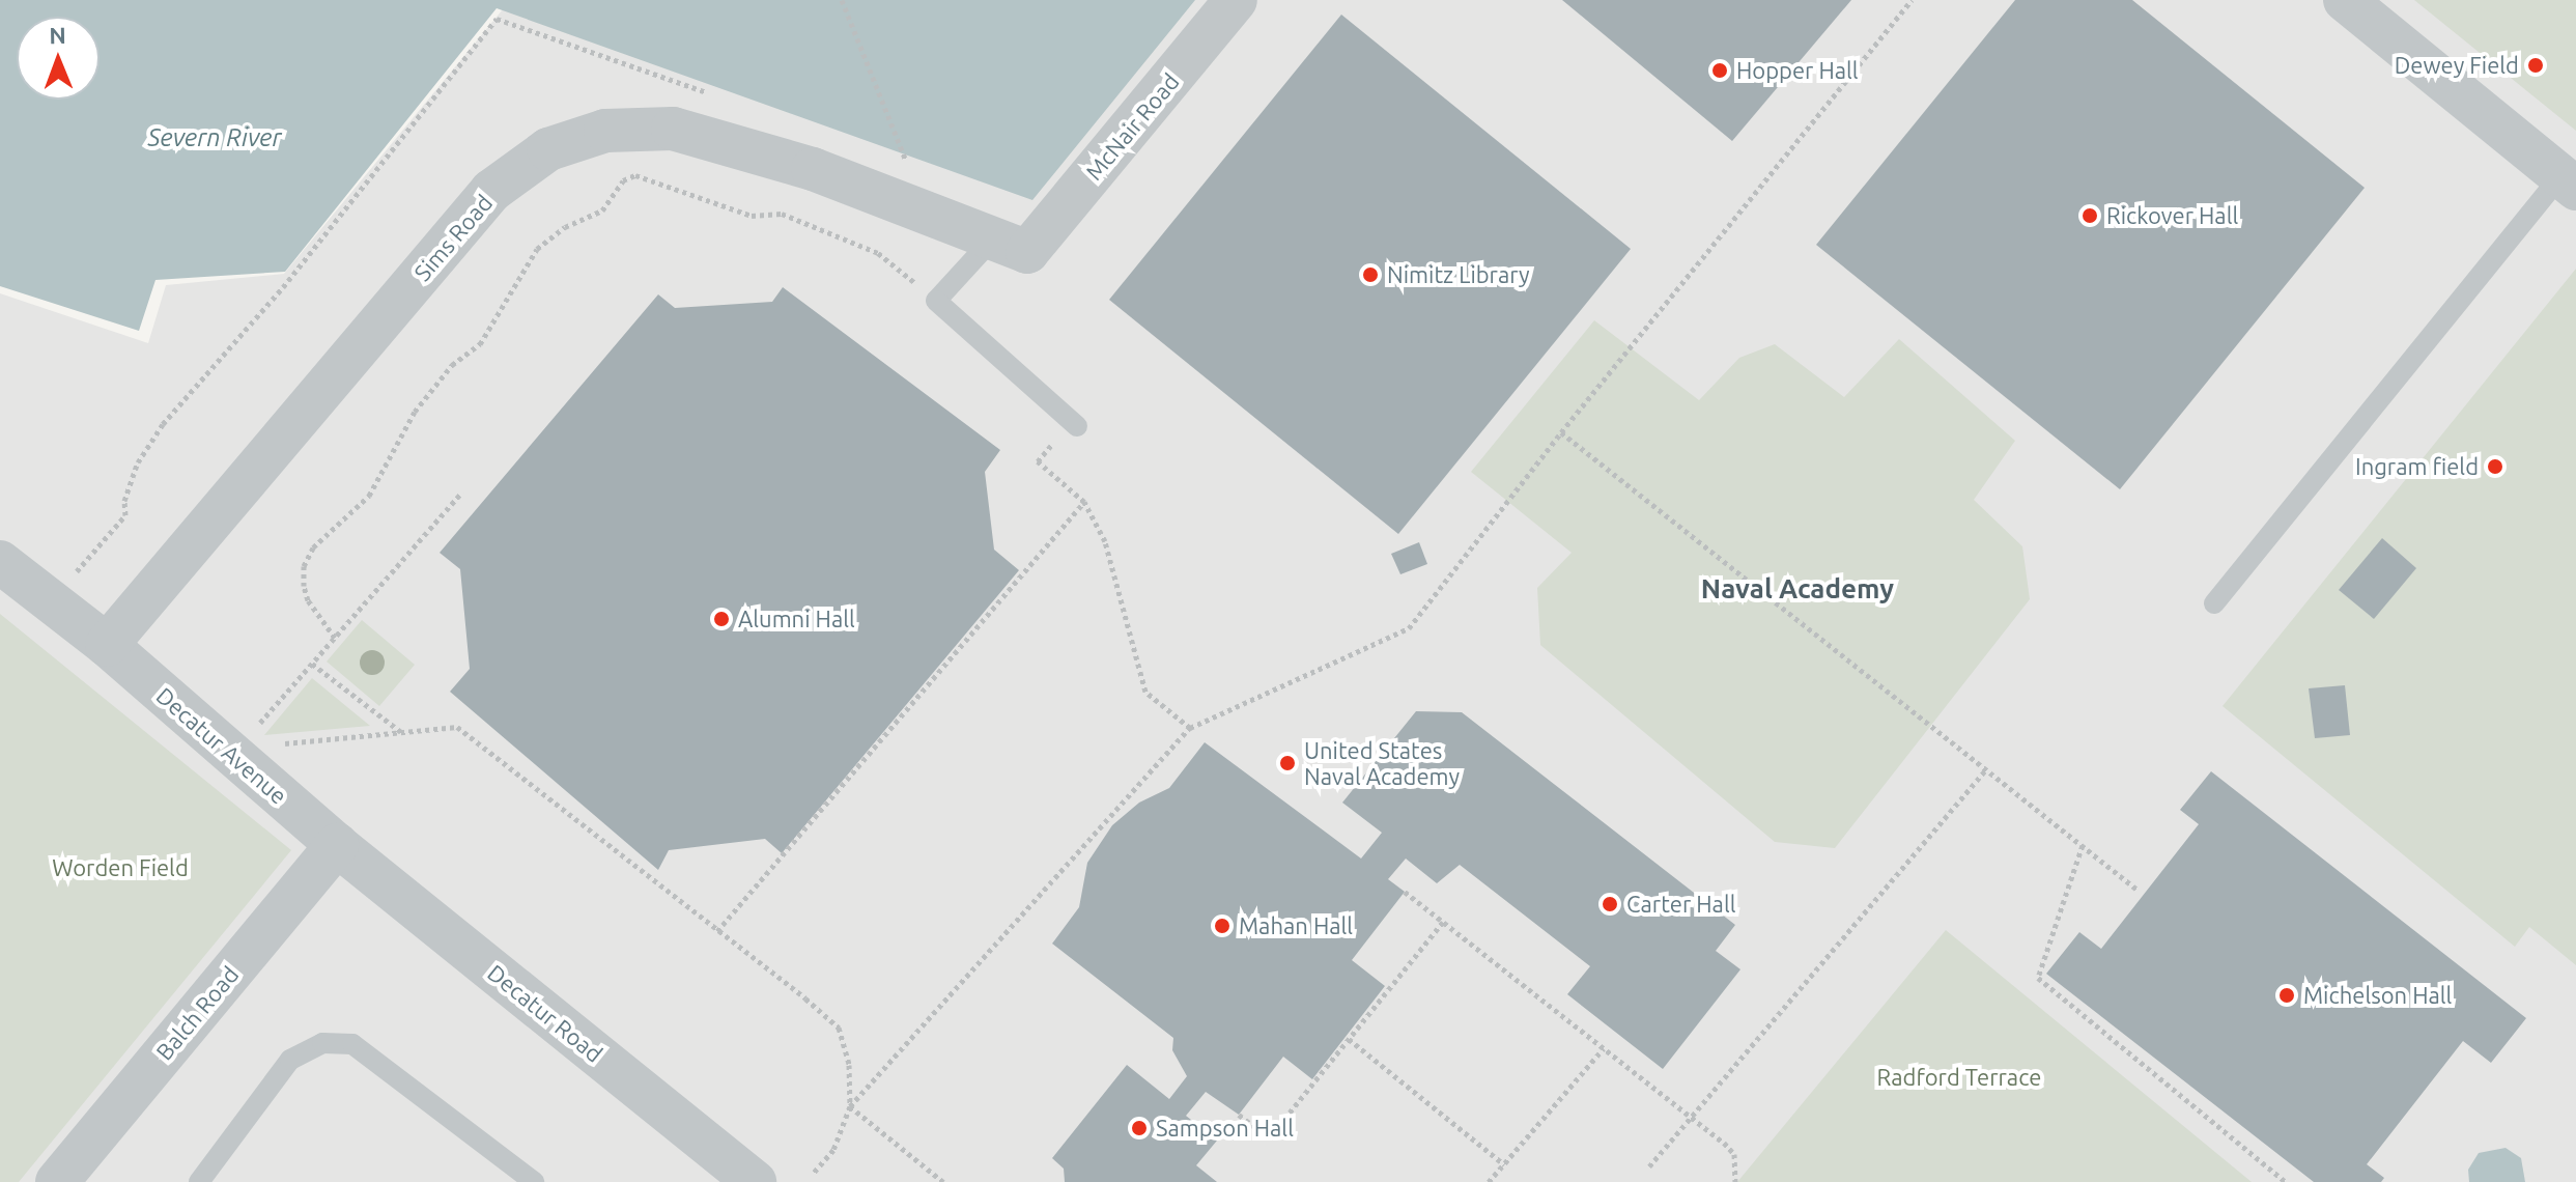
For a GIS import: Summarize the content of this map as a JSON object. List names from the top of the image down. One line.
{"streets":{"street":["McNair Road","Sims Road","Decatur Avenue","Balch Road","Decatur Road"]},"crossings":[["McNair Road","Sims Road"],["Sims Road","Decatur Avenue"],["Decatur Avenue","Balch Road"],["Decatur Avenue","Decatur Road"],["Balch Road","Decatur Road"]],"districts":["Naval Academy"],"water":["Severn River"],"parks":["Worden Field","Radford Terrace"],"places":["Dewey Field","Hopper Hall","Rickover Hall","Nimitz Library","Ingram field","Alumni Hall","United States Naval Academy","Carter Hall","Mahan Hall","Michelson Hall","Sampson Hall"],"north":"top"}
